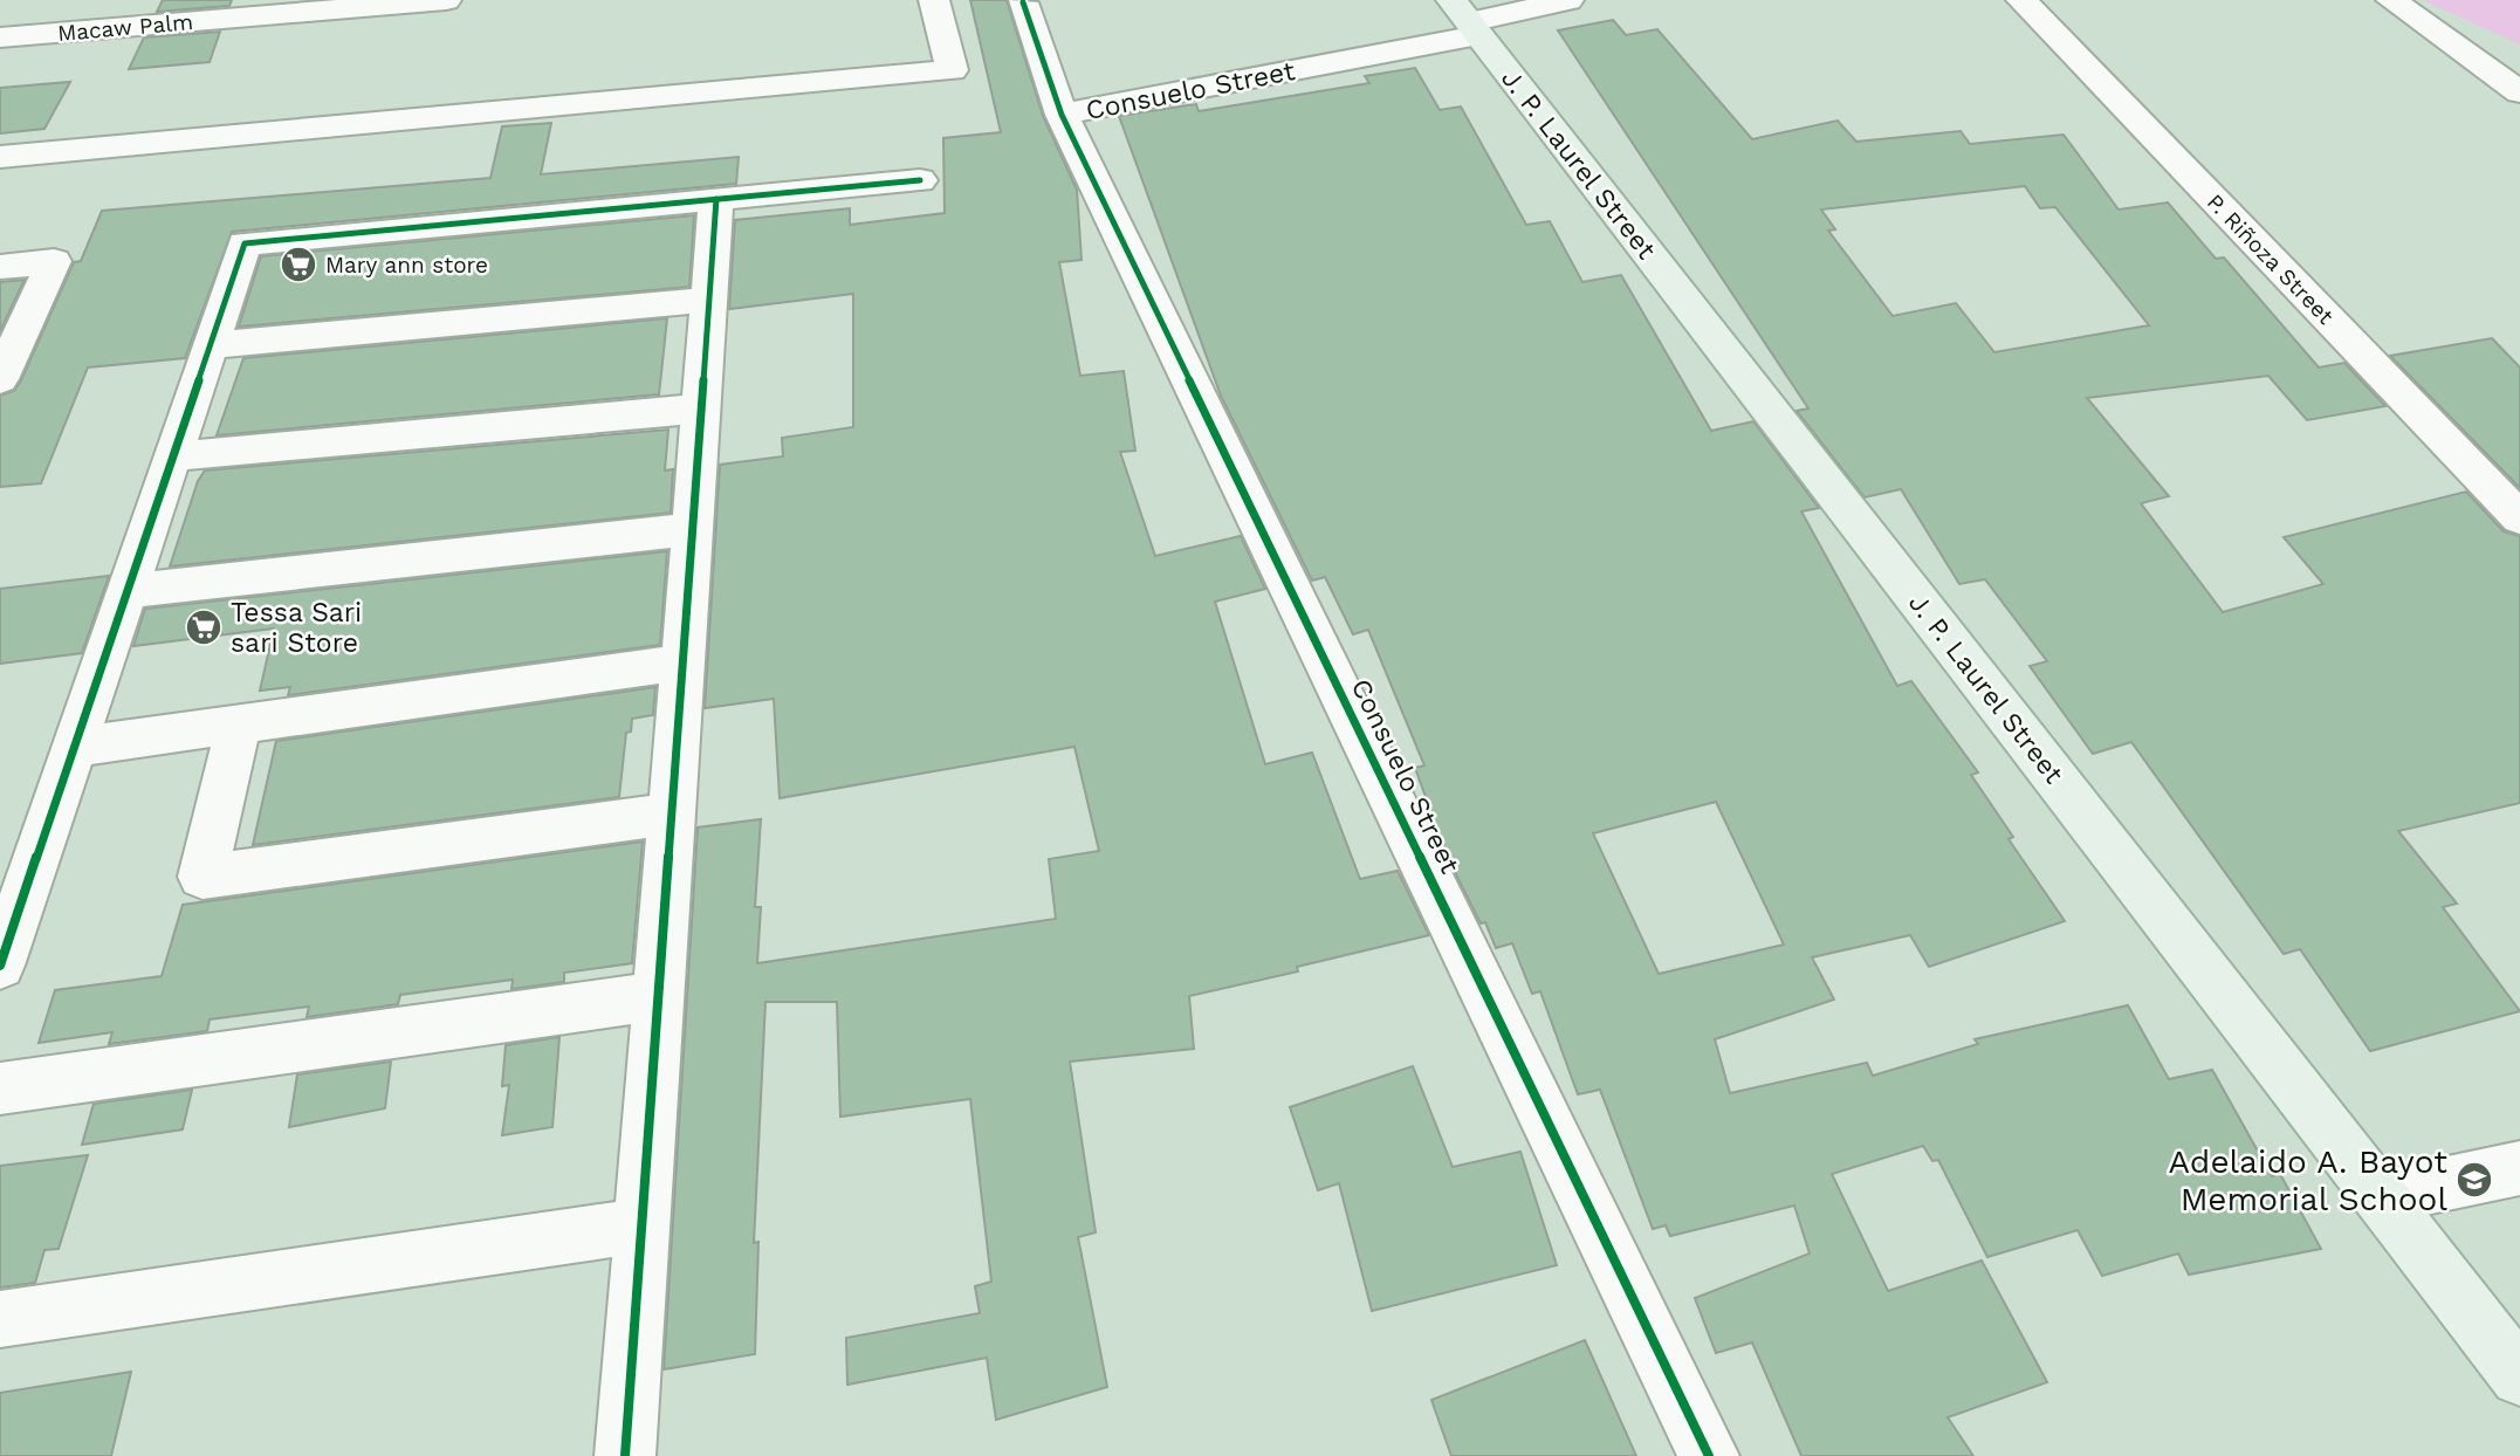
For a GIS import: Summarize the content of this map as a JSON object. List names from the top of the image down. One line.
{"streets":{"main road":["J. P. Laurel Street"],"street":["Macaw Palm","Consuelo Street","P. Riñoza Street"]},"crossings":[["Consuelo Street","J. P. Laurel Street"]],"places":{"supermarket":["Mary ann store","Tessa Sari sari Store"],"school or university":["Adelaido A. Bayot Memorial School"]}}
